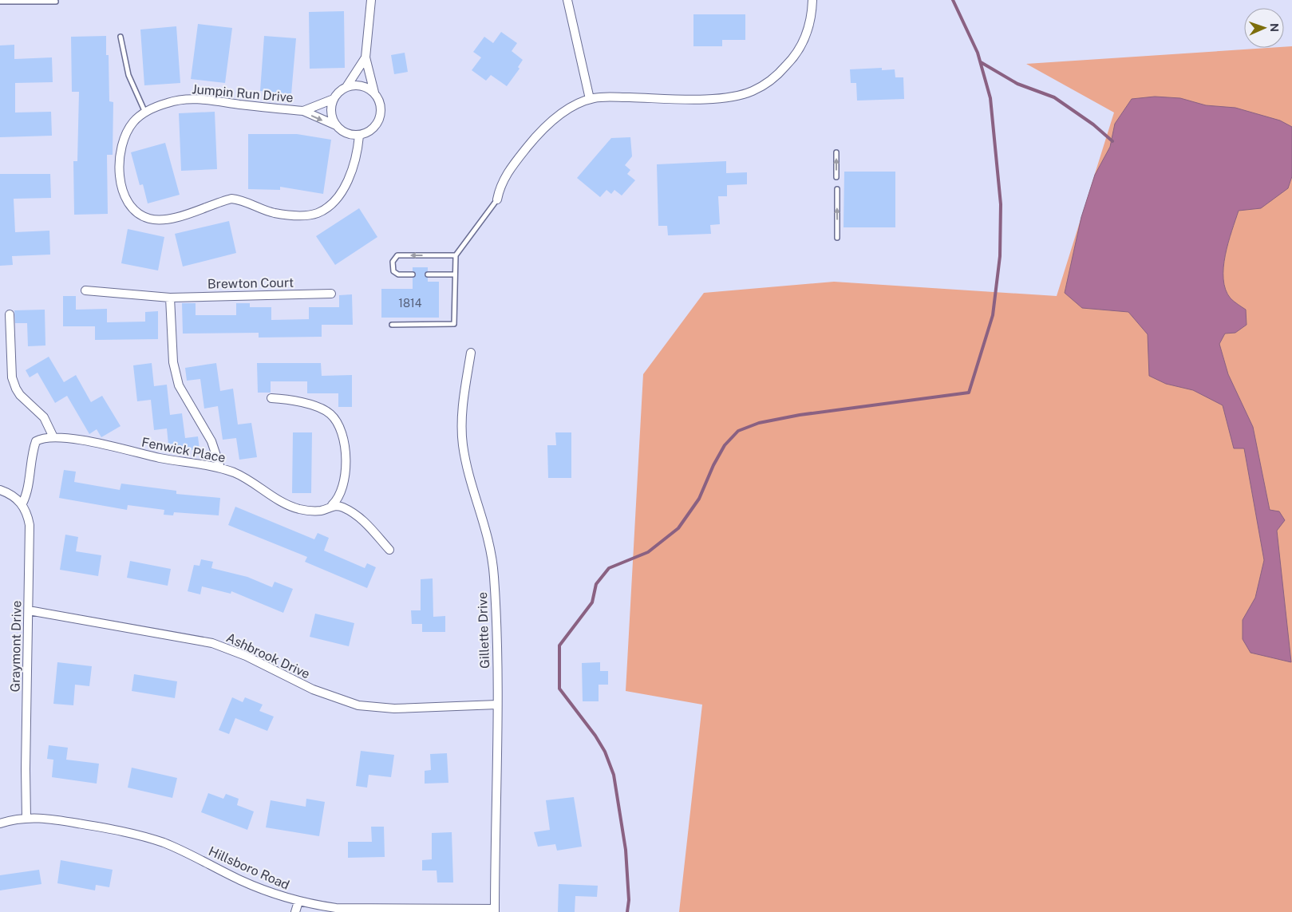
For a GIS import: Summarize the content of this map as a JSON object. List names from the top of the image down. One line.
{"streets":{"street":["Jumpin Run Drive","Brewton Court","Fenwick Place","Gillette Drive","Graymont Drive","Ashbrook Drive","Hillsboro Road"]},"crossings":[["Fenwick Place","Graymont Drive"],["Gillette Drive","Ashbrook Drive"],["Gillette Drive","Hillsboro Road"],["Graymont Drive","Ashbrook Drive"],["Graymont Drive","Hillsboro Road"]],"house_numbers":["1814"],"north":"right"}
